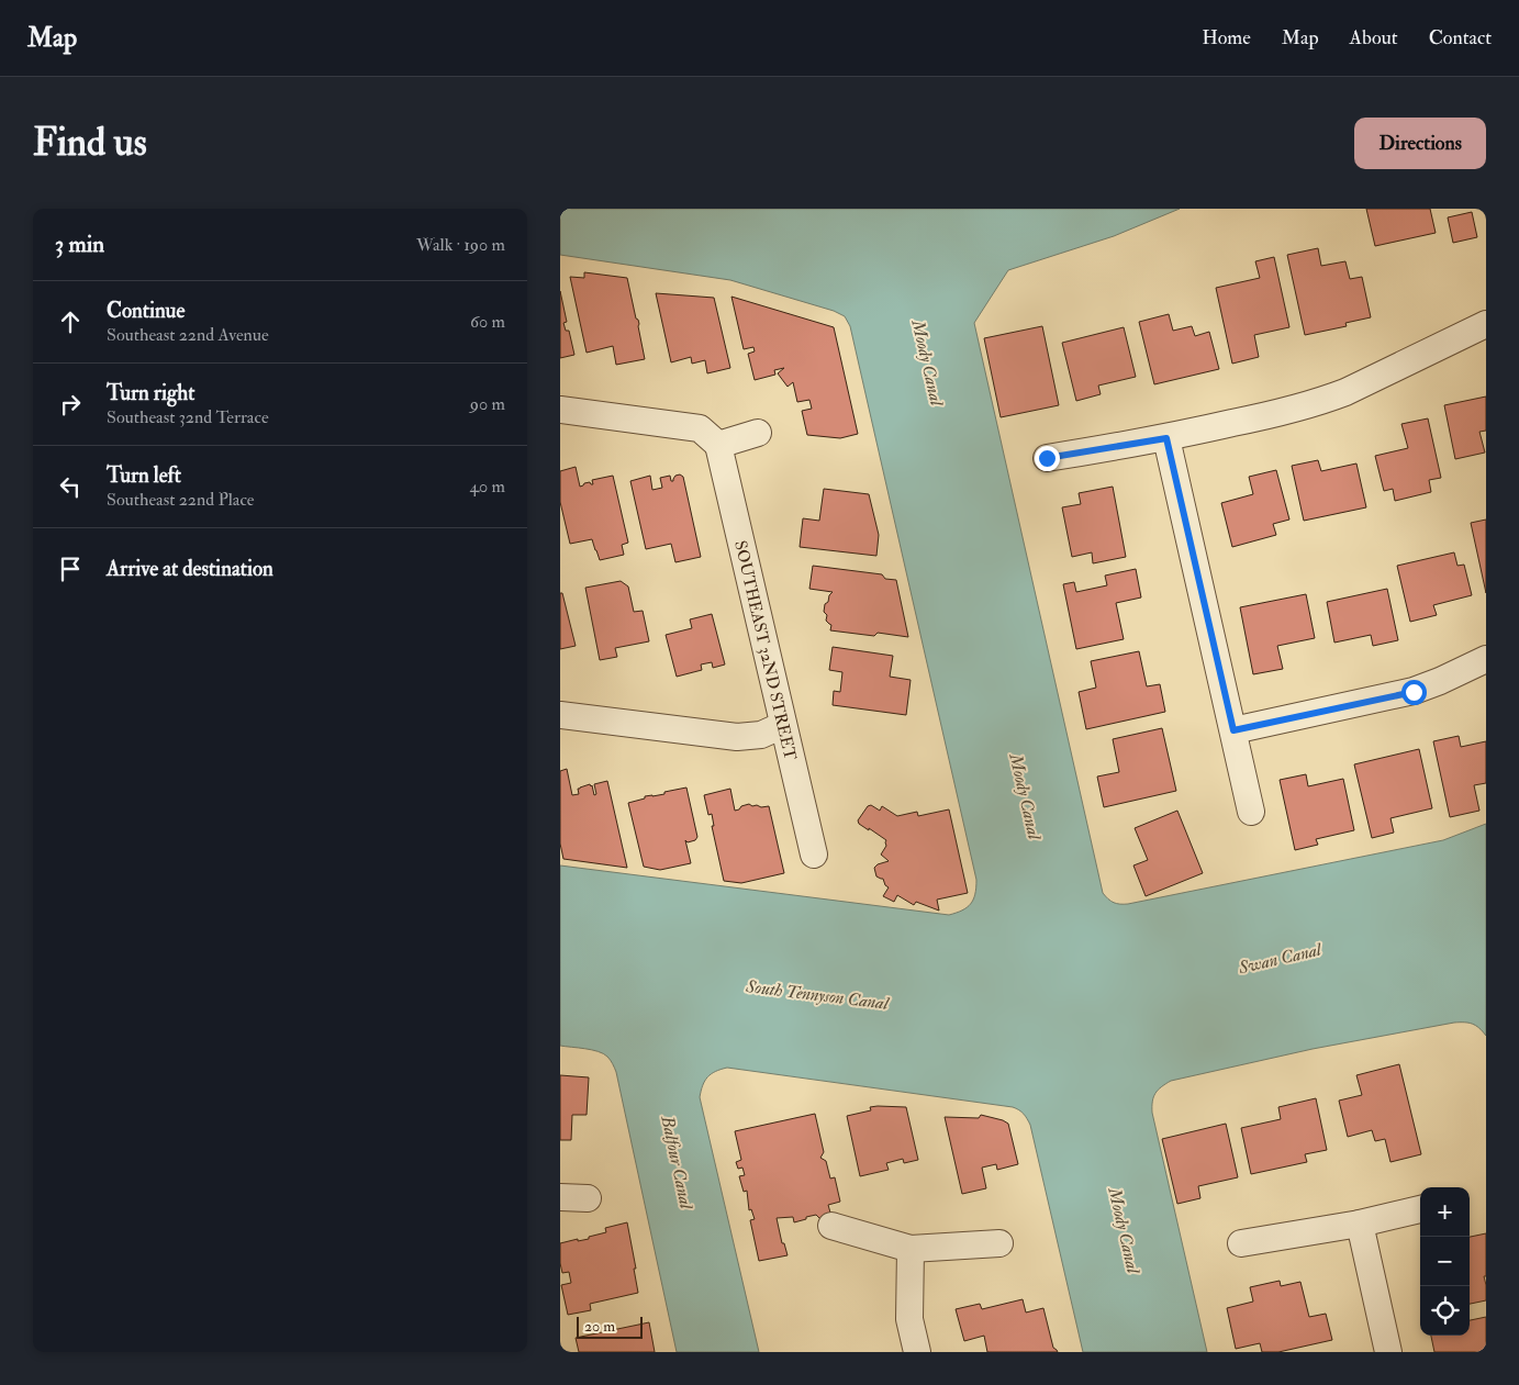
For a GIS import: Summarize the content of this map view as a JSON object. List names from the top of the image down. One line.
{"streets":{"street":["SOUTHEAST 32ND STREET"]},"water":["Moody Canal","Swan Canal","South Tennyson Canal","Balfour Canal"],"scale_bar":"20 m","page":{"header":"Map","nav":["Home","Map","About","Contact"],"buttons":"Directions","title":"Find us","heading":["3 min","Walk · 190 m"],"list":[["Continue","Southeast 22nd Avenue","60 m"],["Turn right","Southeast 32nd Terrace","90 m"],["Turn left","Southeast 22nd Place","40 m"],"Arrive at destination"],"map_buttons":["+","−"],"scale":"20 m"}}
